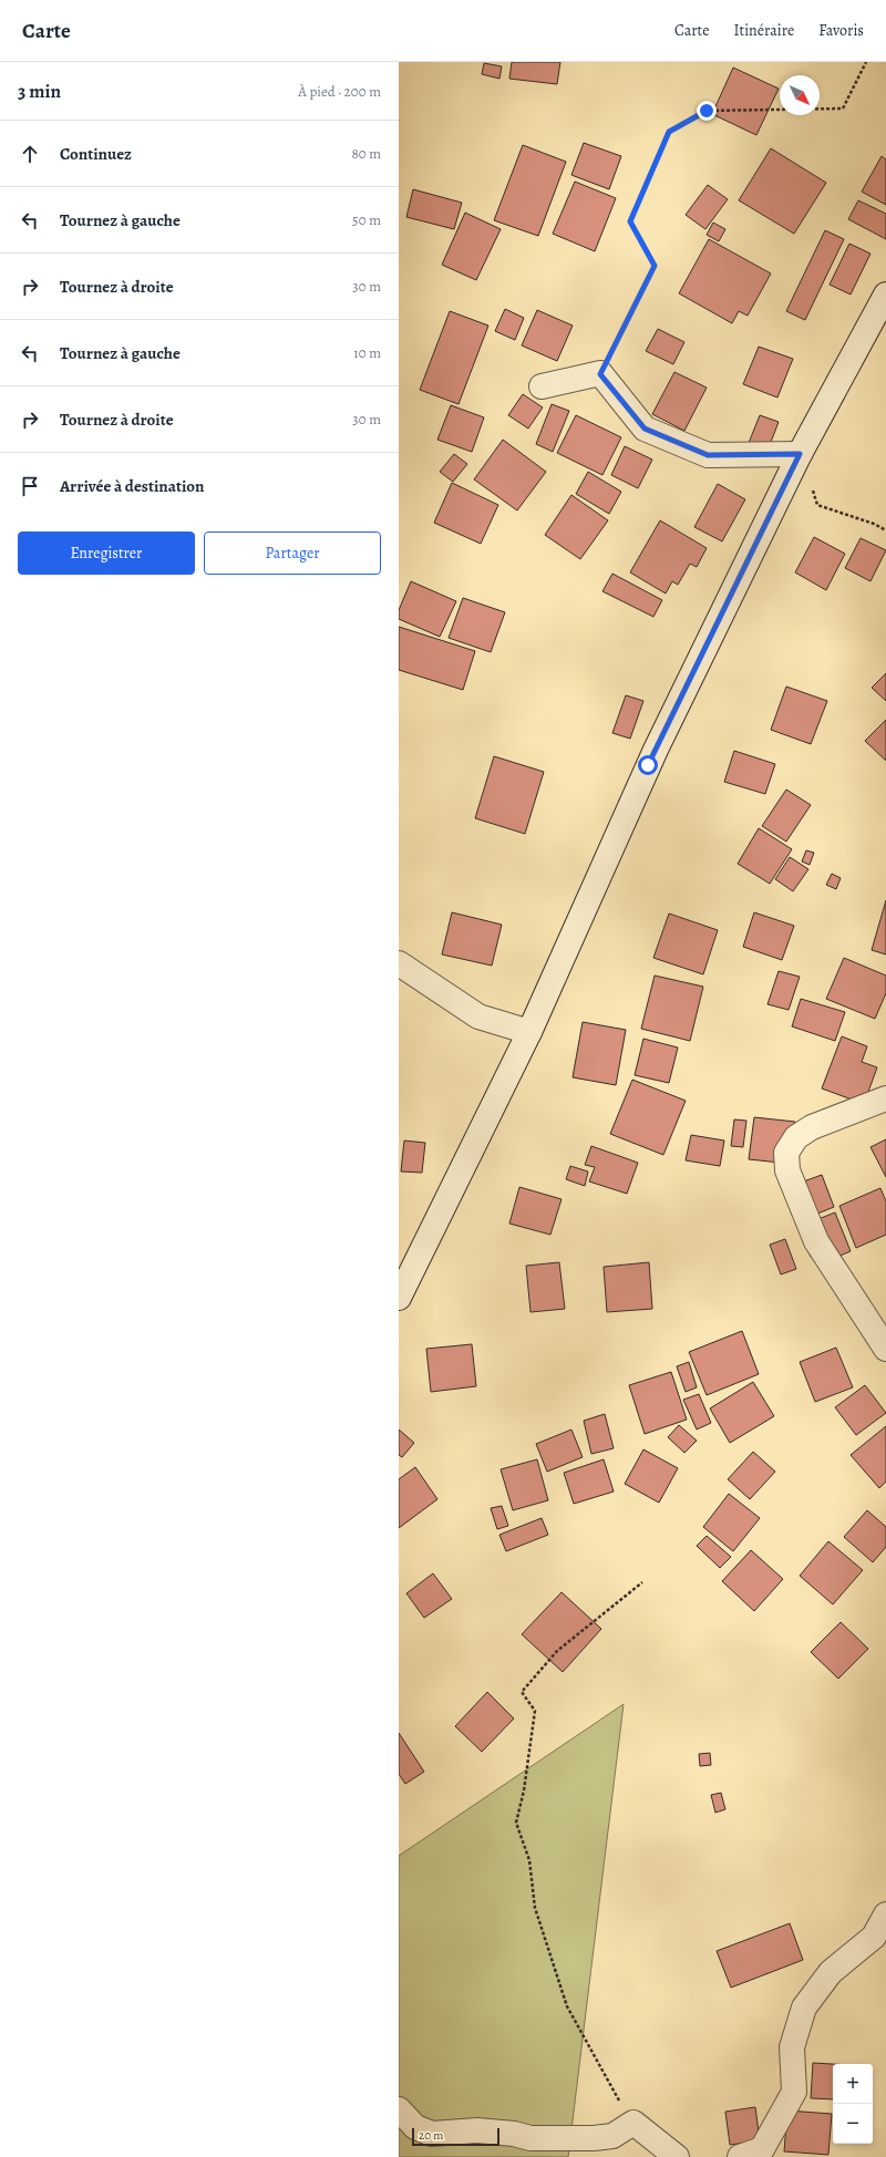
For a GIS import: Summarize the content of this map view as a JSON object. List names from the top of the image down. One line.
{"scale_bar":"20 m","north":"bottom right","page":{"header":"Carte","nav":["Carte","Itinéraire","Favoris"],"heading":["3 min","À pied · 200 m"],"list":[["Continuez","80 m"],["Tournez à gauche","50 m"],["Tournez à droite","30 m"],["Tournez à gauche","10 m"],["Tournez à droite","30 m"],"Arrivée à destination"],"buttons":["Enregistrer","Partager"],"map_buttons":["+","−"],"scale":"20 m"}}
